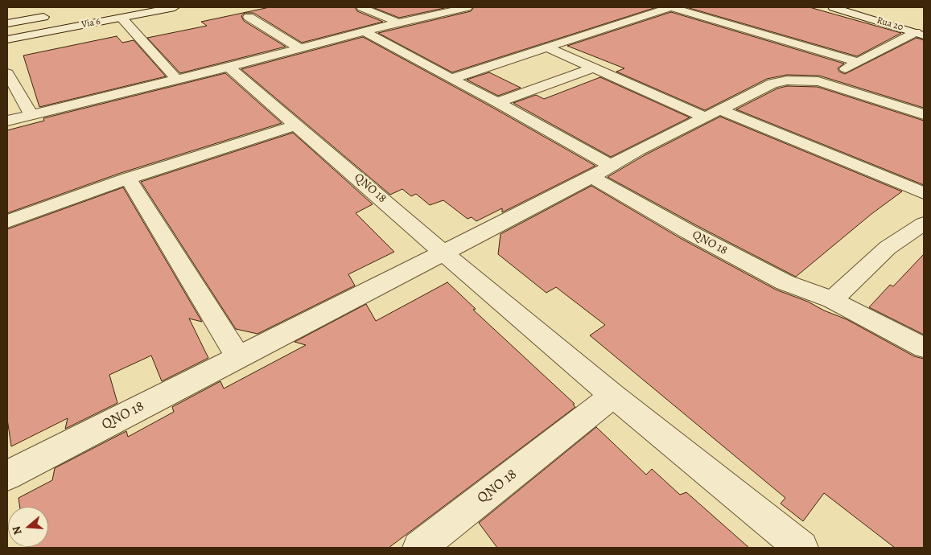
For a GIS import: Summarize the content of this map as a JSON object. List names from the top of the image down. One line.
{"streets":{"street":["Via 6","Rua 20","QNO 18"]},"crossings":[["Rua 20","QNO 18"]],"north":"left"}
